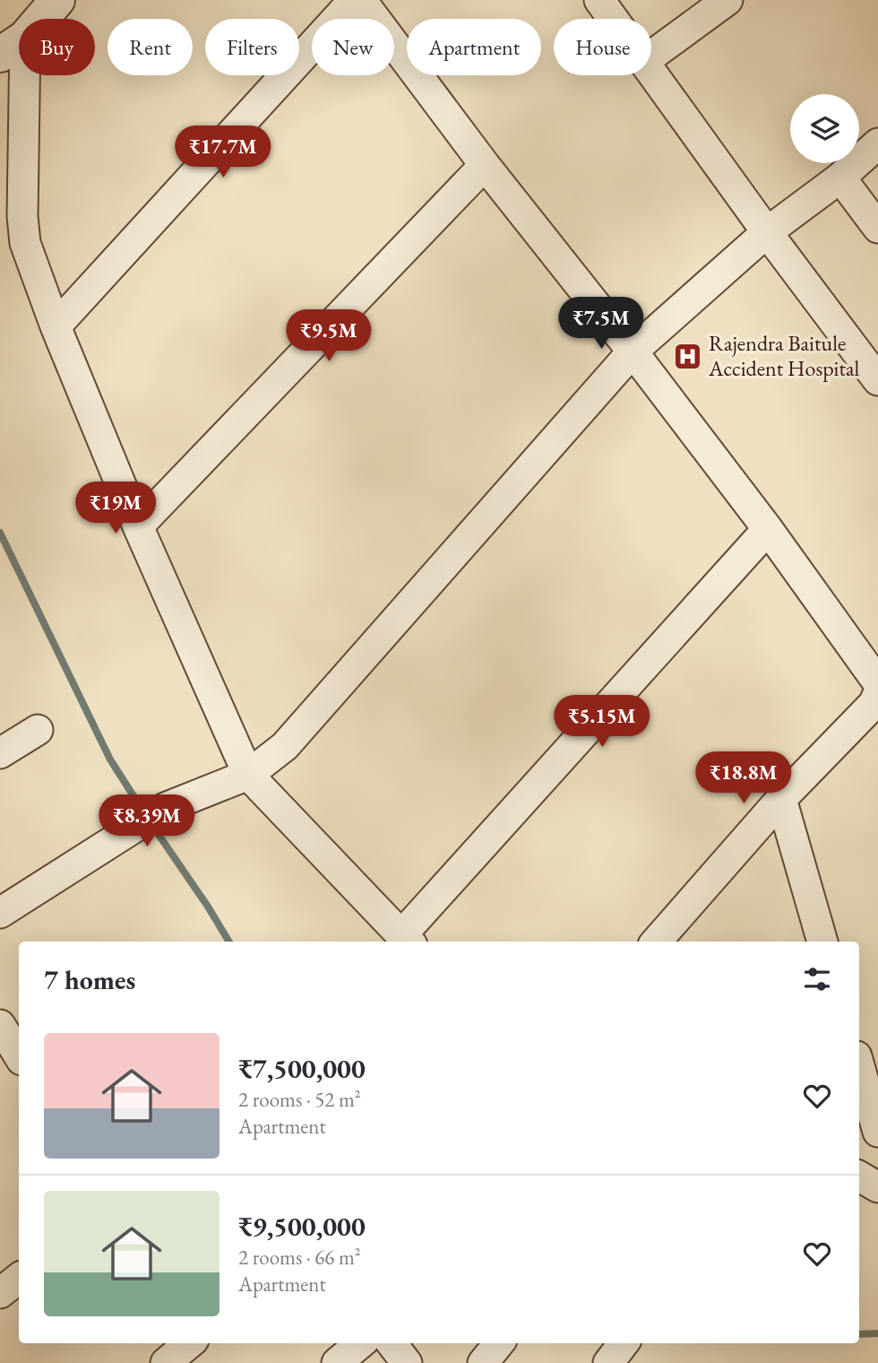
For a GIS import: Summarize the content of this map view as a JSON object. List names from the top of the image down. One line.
{"places":{"hospital":["Rajendra Baitule Accident Hospital"]},"page":{"chip":["Buy","Rent","Filters","New","Apartment","House"],"price":["₹17.7M","₹7.5M","₹9.5M","₹19M","₹5.15M","₹18.8M","₹8.39M"],"heading":"7 homes","list":[{"name":"₹7,500,000","note":"2 rooms · 52 m² · Apartment"},{"name":"₹9,500,000","note":"2 rooms · 66 m² · Apartment"}]}}
